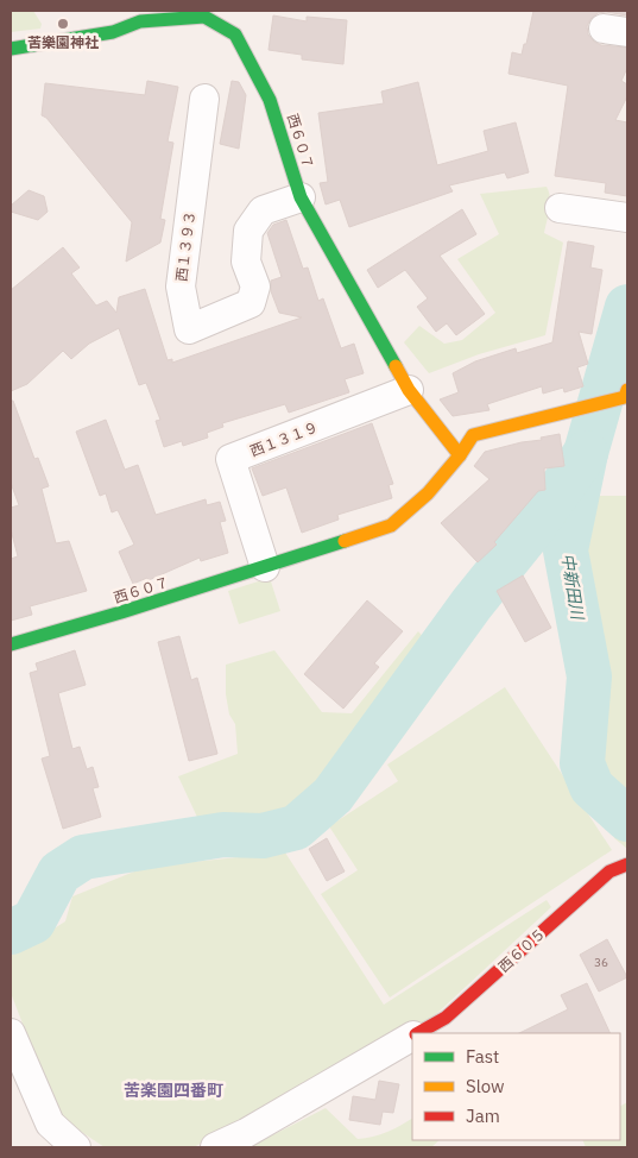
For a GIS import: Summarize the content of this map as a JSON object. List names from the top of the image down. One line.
{"streets":{"street":["西６０７","西１３９３","西１３１９","西６０５"]},"crossings":[["西６０７","西１３９３"],["西６０７","西１３１９"]],"districts":["苦楽園四番町"],"water":["中新田川"],"places":["苦樂園神社"],"house_numbers":["36"],"legend":["Fast","Slow","Jam"]}
